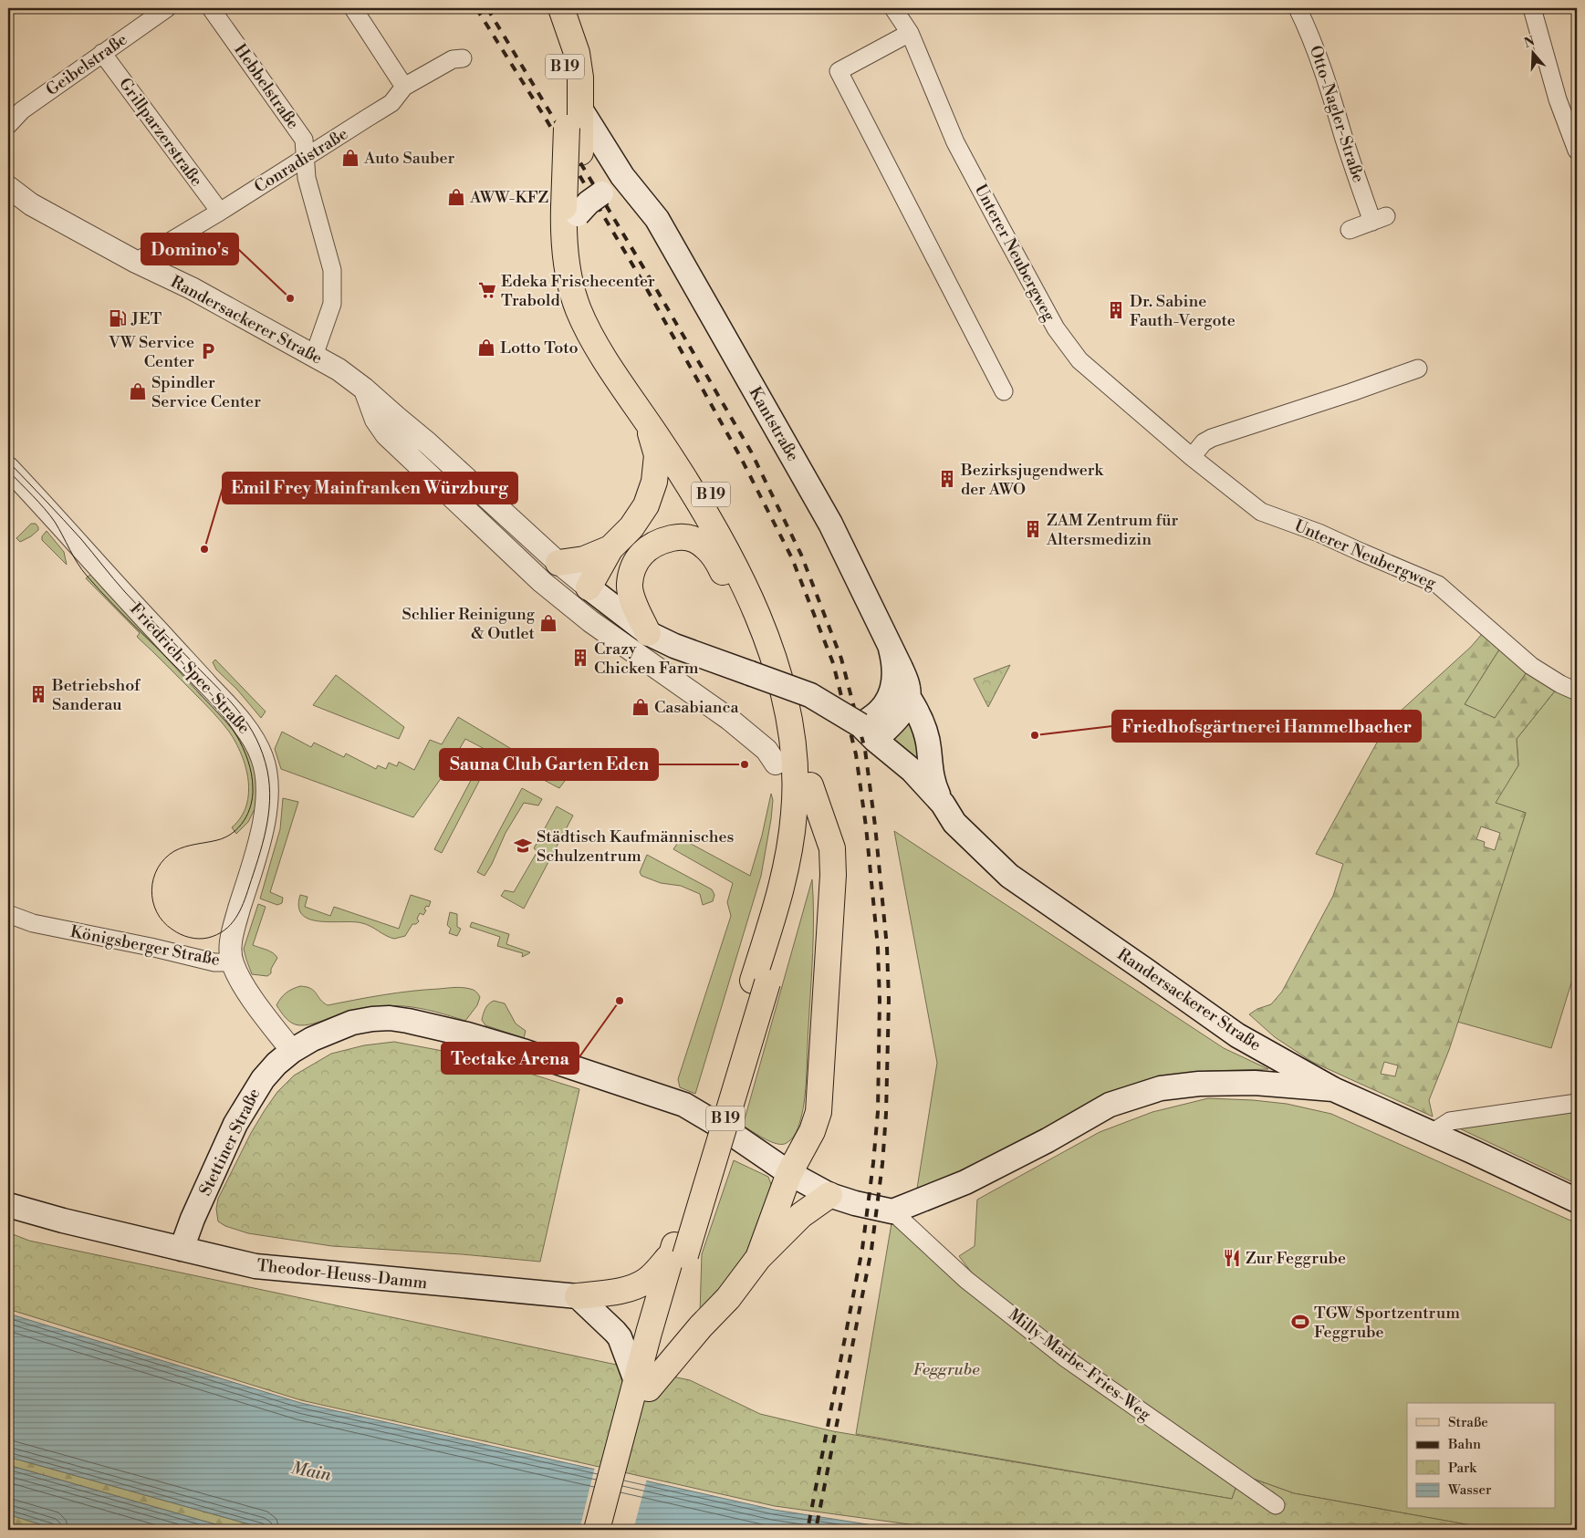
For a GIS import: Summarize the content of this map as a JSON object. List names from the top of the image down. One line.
{"streets":{"main road":["B 19","Randersackerer Straße","Kantstraße","Stettiner Straße","Theodor-Heuss-Damm"],"street":["Geibelstraße","Hebbelstraße","Otto-Nagler-Straße","Grillparzerstraße","Conradistraße","Unterer Neubergweg","Friedrich-Spee-Straße","Königsberger Straße","Milly-Marbe-Fries-Weg"]},"crossings":[["Geibelstraße","Grillparzerstraße"],["B 19","Kantstraße"],["Hebbelstraße","Conradistraße"],["Hebbelstraße","Randersackerer Straße"],["Grillparzerstraße","Conradistraße"],["Conradistraße","Randersackerer Straße"],["Randersackerer Straße","Kantstraße"],["Friedrich-Spee-Straße","Königsberger Straße"],["Königsberger Straße","Stettiner Straße"],["Stettiner Straße","Theodor-Heuss-Damm"],["Stettiner Straße","Milly-Marbe-Fries-Weg"]],"water":["Main"],"parks":["Feggrube"],"places":{"shop":["Auto Sauber","AWW-KFZ","Lotto Toto","Spindler Service Center","Schlier Reinigung & Outlet","Casabianca"],"supermarket":["Edeka Frischecenter Trabold"],"other":["Domino's","Emil Frey Mainfranken Würzburg","Friedhofsgärtnerei Hammelbacher","Sauna Club Garten Eden","Tectake Arena"],"building":["Dr. Sabine Fauth-Vergote","Bezirksjugendwerk der AWO","ZAM Zentrum für Altersmedizin","Crazy Chicken Farm","Betriebshof Sanderau"],"fuel station":["JET"],"parking":["VW Service Center"],"school or university":["Städtisch Kaufmännisches Schulzentrum"],"restaurant":["Zur Feggrube"],"sports":["TGW Sportzentrum Feggrube"]},"legend":["Straße","Bahn","Park","Wasser"],"north":"top"}
